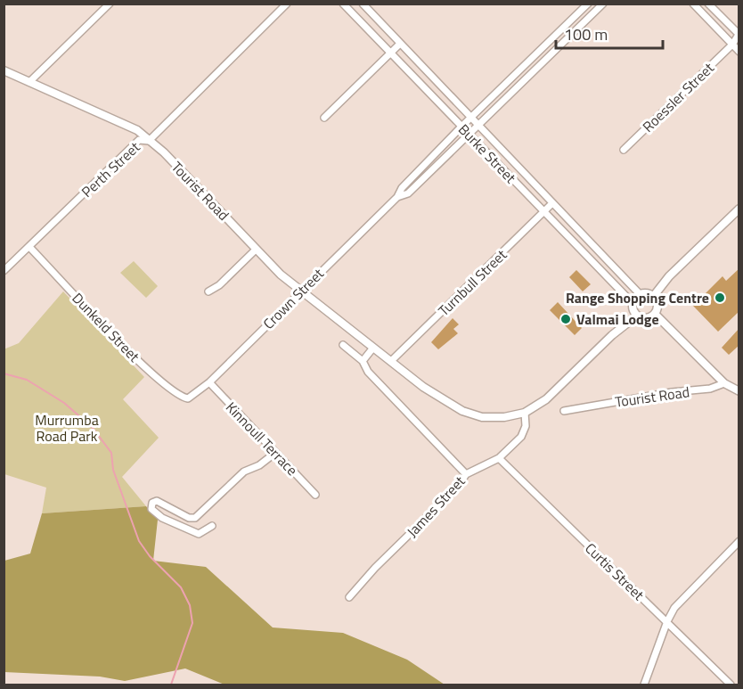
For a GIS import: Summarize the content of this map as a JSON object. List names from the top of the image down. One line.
{"streets":{"street":["Roessler Street","Burke Street","Perth Street","Tourist Road","Turnbull Street","Crown Street","Dunkeld Street","Kinnoull Terrace","James Street","Curtis Street"]},"crossings":[["Burke Street","Turnbull Street"],["Burke Street","Crown Street"],["Perth Street","Tourist Road"],["Perth Street","Dunkeld Street"],["Tourist Road","Turnbull Street"],["Tourist Road","Crown Street"],["Tourist Road","James Street"],["Crown Street","Dunkeld Street"],["Crown Street","Kinnoull Terrace"],["James Street","Curtis Street"]],"parks":["Murrumba Road Park"],"places":["Range Shopping Centre","Valmai Lodge"],"scale_bar":"100 m"}
